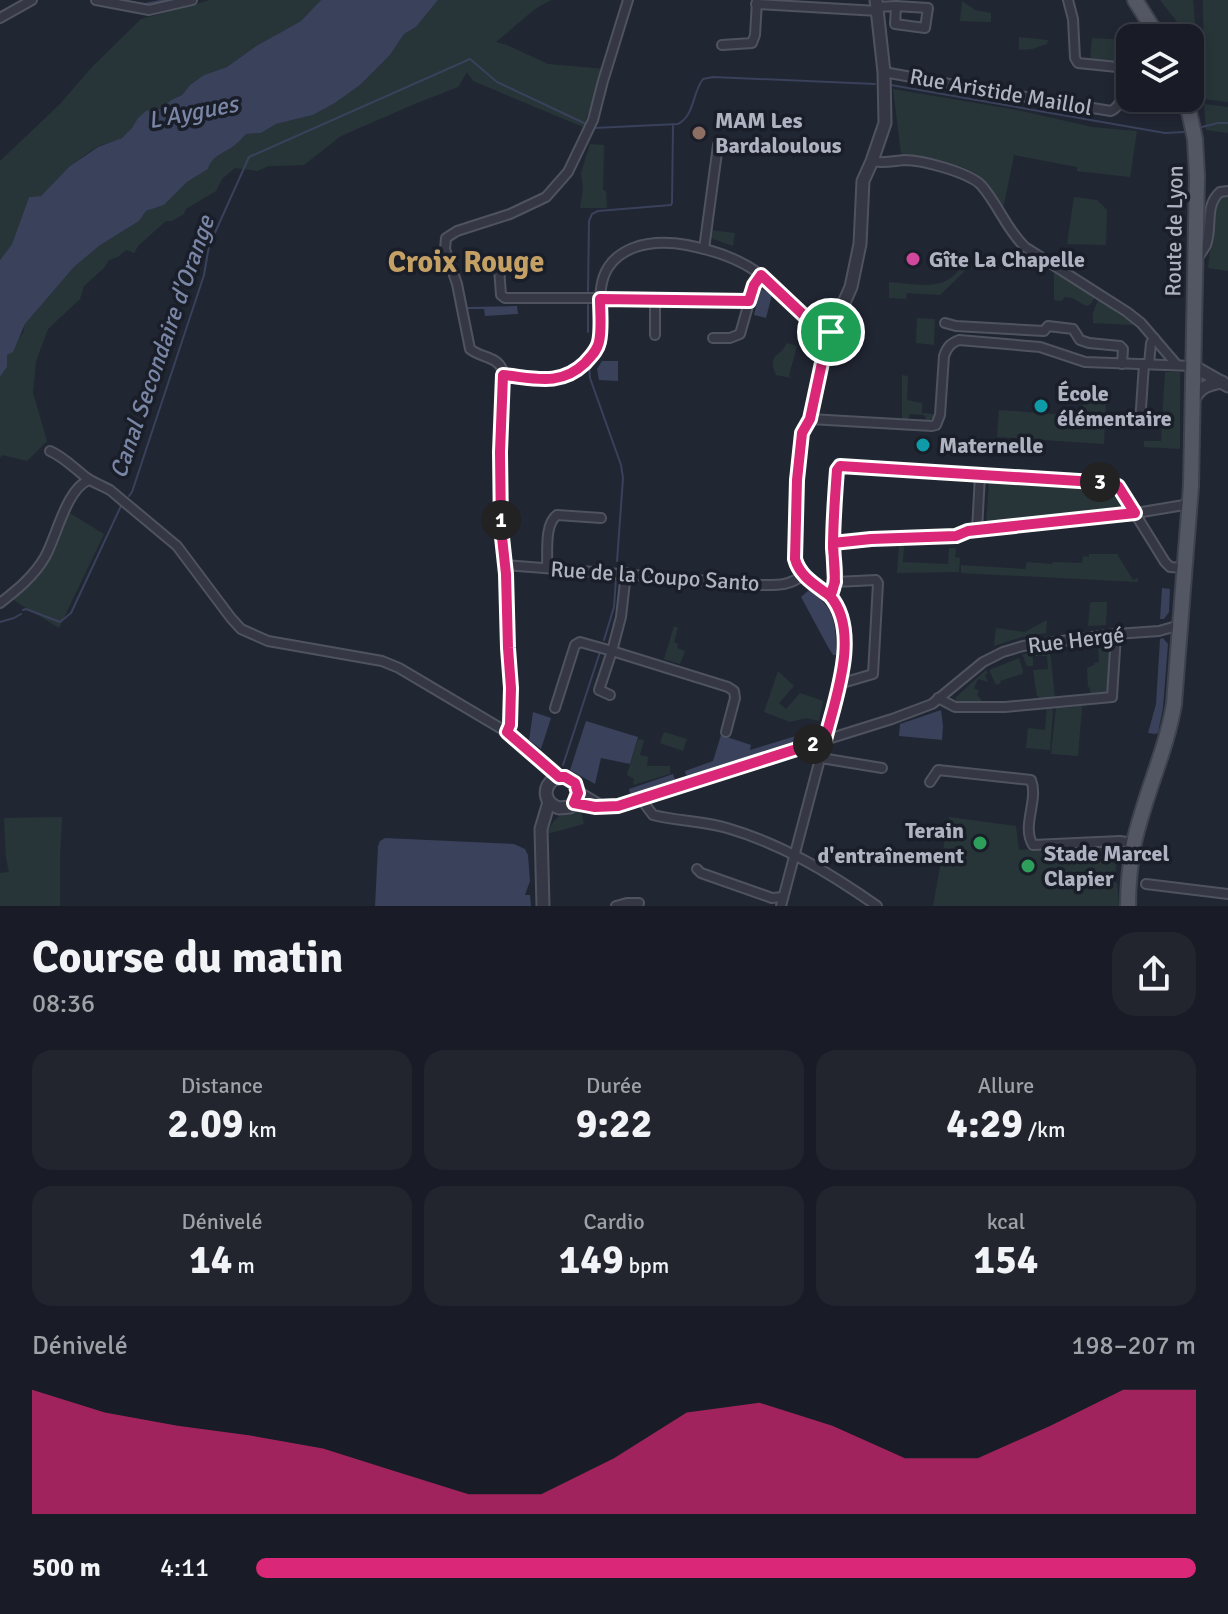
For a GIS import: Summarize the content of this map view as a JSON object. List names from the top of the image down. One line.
{"streets":{"main road":["Route de Lyon"],"street":["Rue Aristide Maillol","Rue de la Coupo Santo","Rue Hergé"]},"crossings":[["Route de Lyon","Rue Hergé"]],"districts":["Croix Rouge"],"water":["L'Aygues","Canal Secondaire d'Orange"],"places":["MAM Les Bardaloulous","Gîte La Chapelle","École élémentaire","Maternelle","Terain d'entraînement","Stade Marcel Clapier"],"page":{"pins":["3","1","2"],"heading":["Course du matin","08:36"],"stats":[["Distance","2.09 km"],["Durée","9:22"],["Allure","4:29 /km"],["Dénivelé","14 m"],["Cardio","149 bpm"],["kcal","154"]],"chart":["Dénivelé","198–207 m"],"list":[{"name":"500 m","note":"4:11"}]}}
